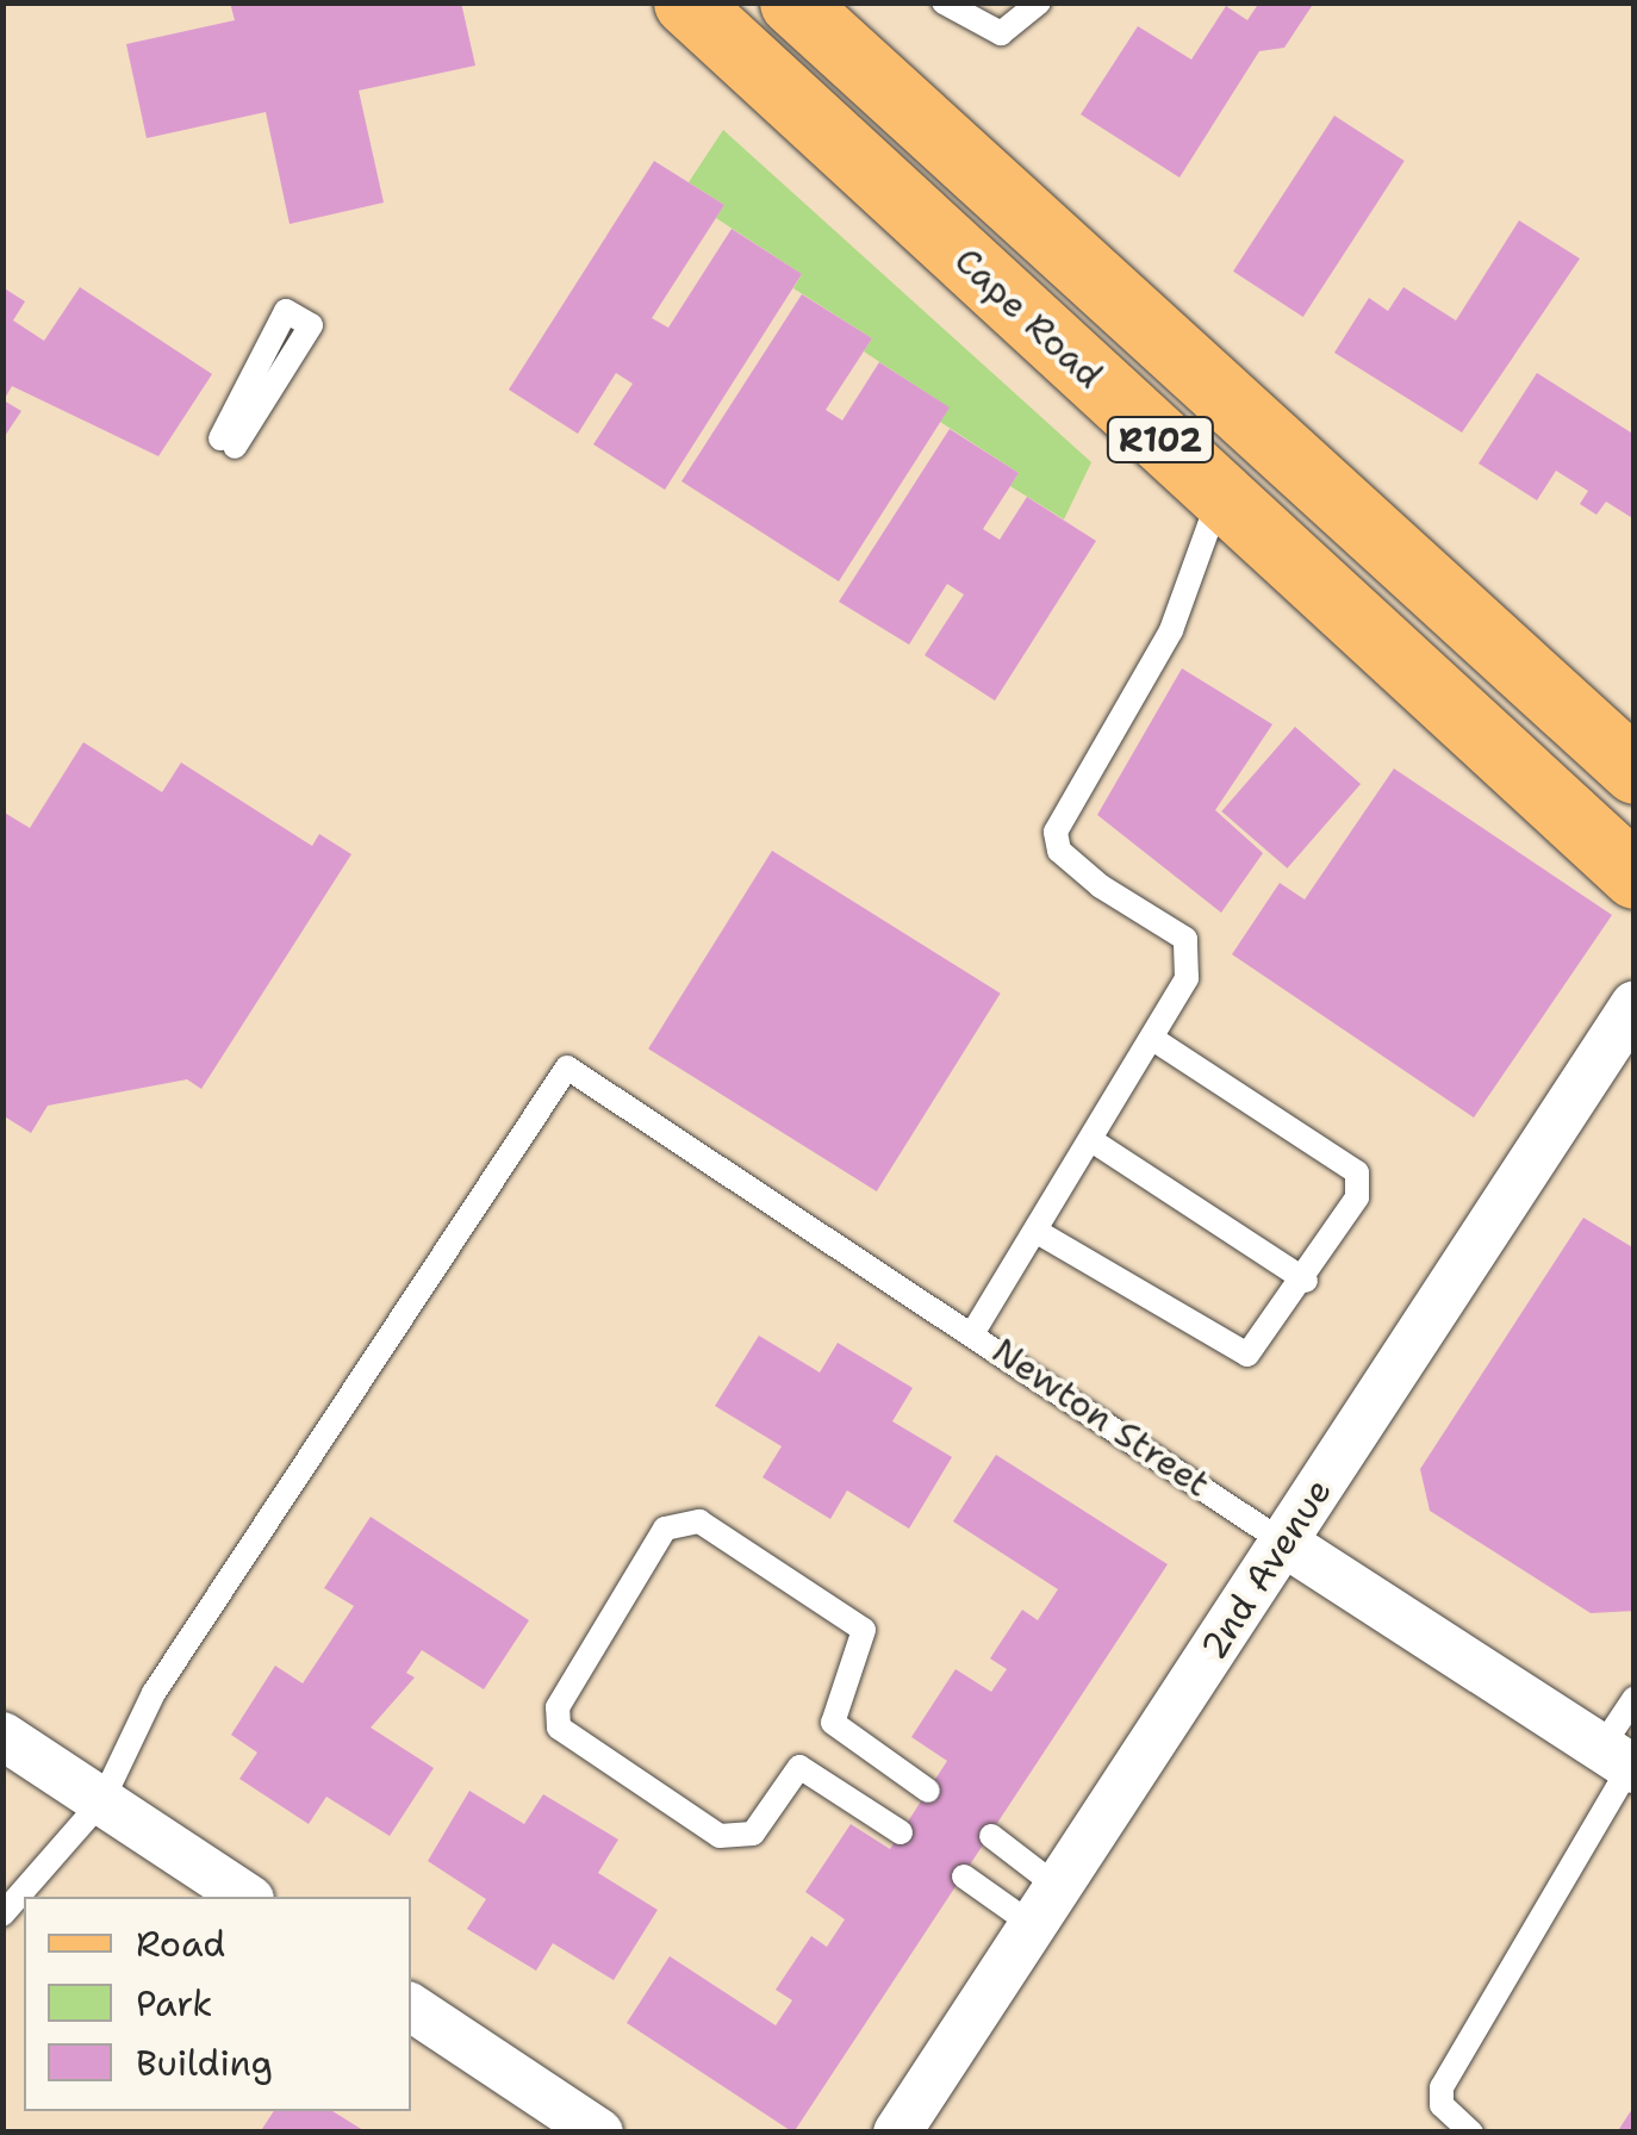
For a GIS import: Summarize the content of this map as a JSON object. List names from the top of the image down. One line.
{"streets":{"main road":["Cape Road","R102"],"street":["Newton Street","2nd Avenue"]},"crossings":[["Newton Street","2nd Avenue"]],"legend":["Road","Park","Building"]}
